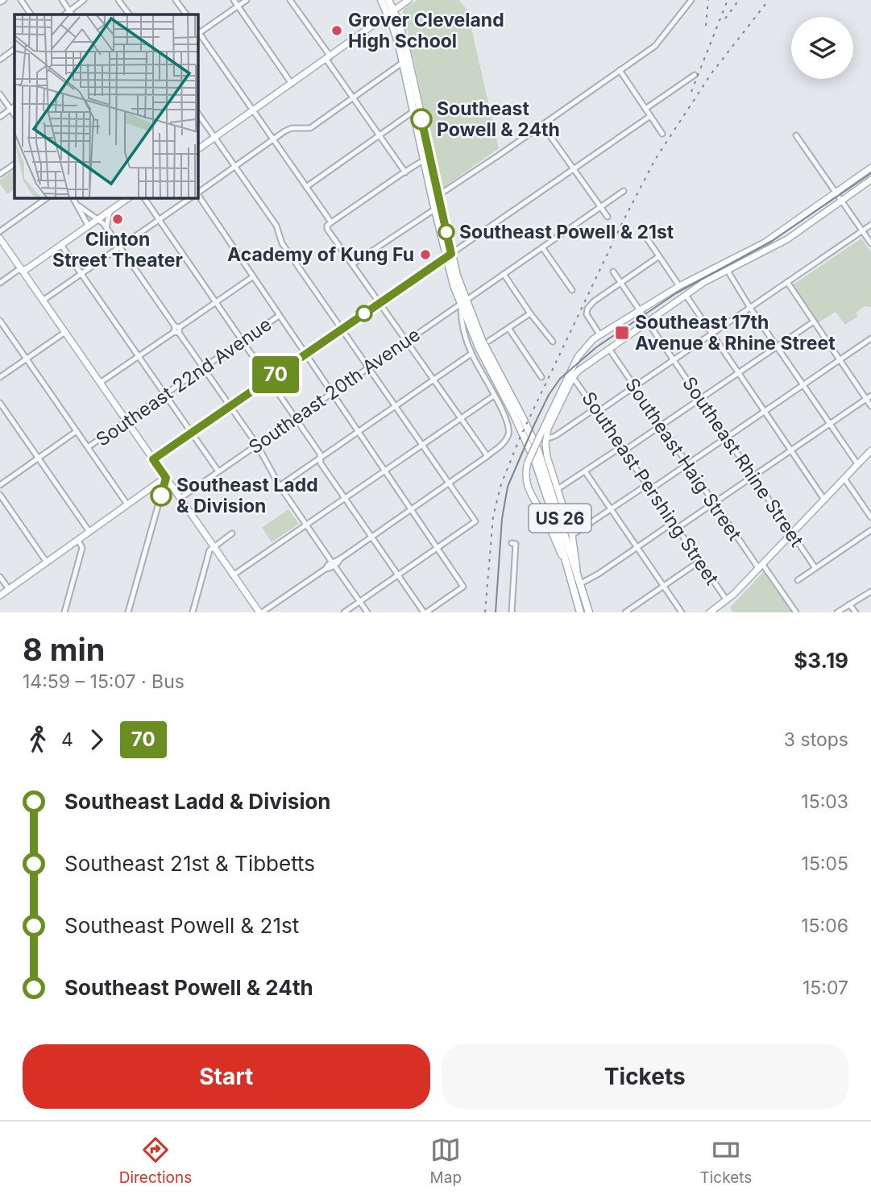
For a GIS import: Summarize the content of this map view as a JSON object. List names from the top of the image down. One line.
{"streets":{"main road":["US 26"],"street":["Southeast 22nd Avenue","Southeast 20th Avenue","Southeast Haig Street","Southeast Rhine Street","Southeast Pershing Street"]},"crossings":[["Southeast 20th Avenue","US 26"]],"places":{"other":["Grover Cleveland High School","Southeast Powell & 24th","Clinton Street Theater","Southeast Powell & 21st","Academy of Kung Fu","Southeast Ladd & Division"],"transit":["Southeast 17th Avenue & Rhine Street"]},"lines":["bus line 70"],"page":{"on_map":"70","heading":["8 min","14:59 – 15:07 · Bus","$3.19"],"legs":["4","70","3 stops"],"list":[{"name":"Southeast Ladd & Division","value":"15:03"},{"name":"Southeast 21st & Tibbetts","value":"15:05"},{"name":"Southeast Powell & 21st","value":"15:06"},{"name":"Southeast Powell & 24th","value":"15:07"}],"buttons":["Start","Tickets"],"tabs":["Directions","Map","Tickets"]}}
